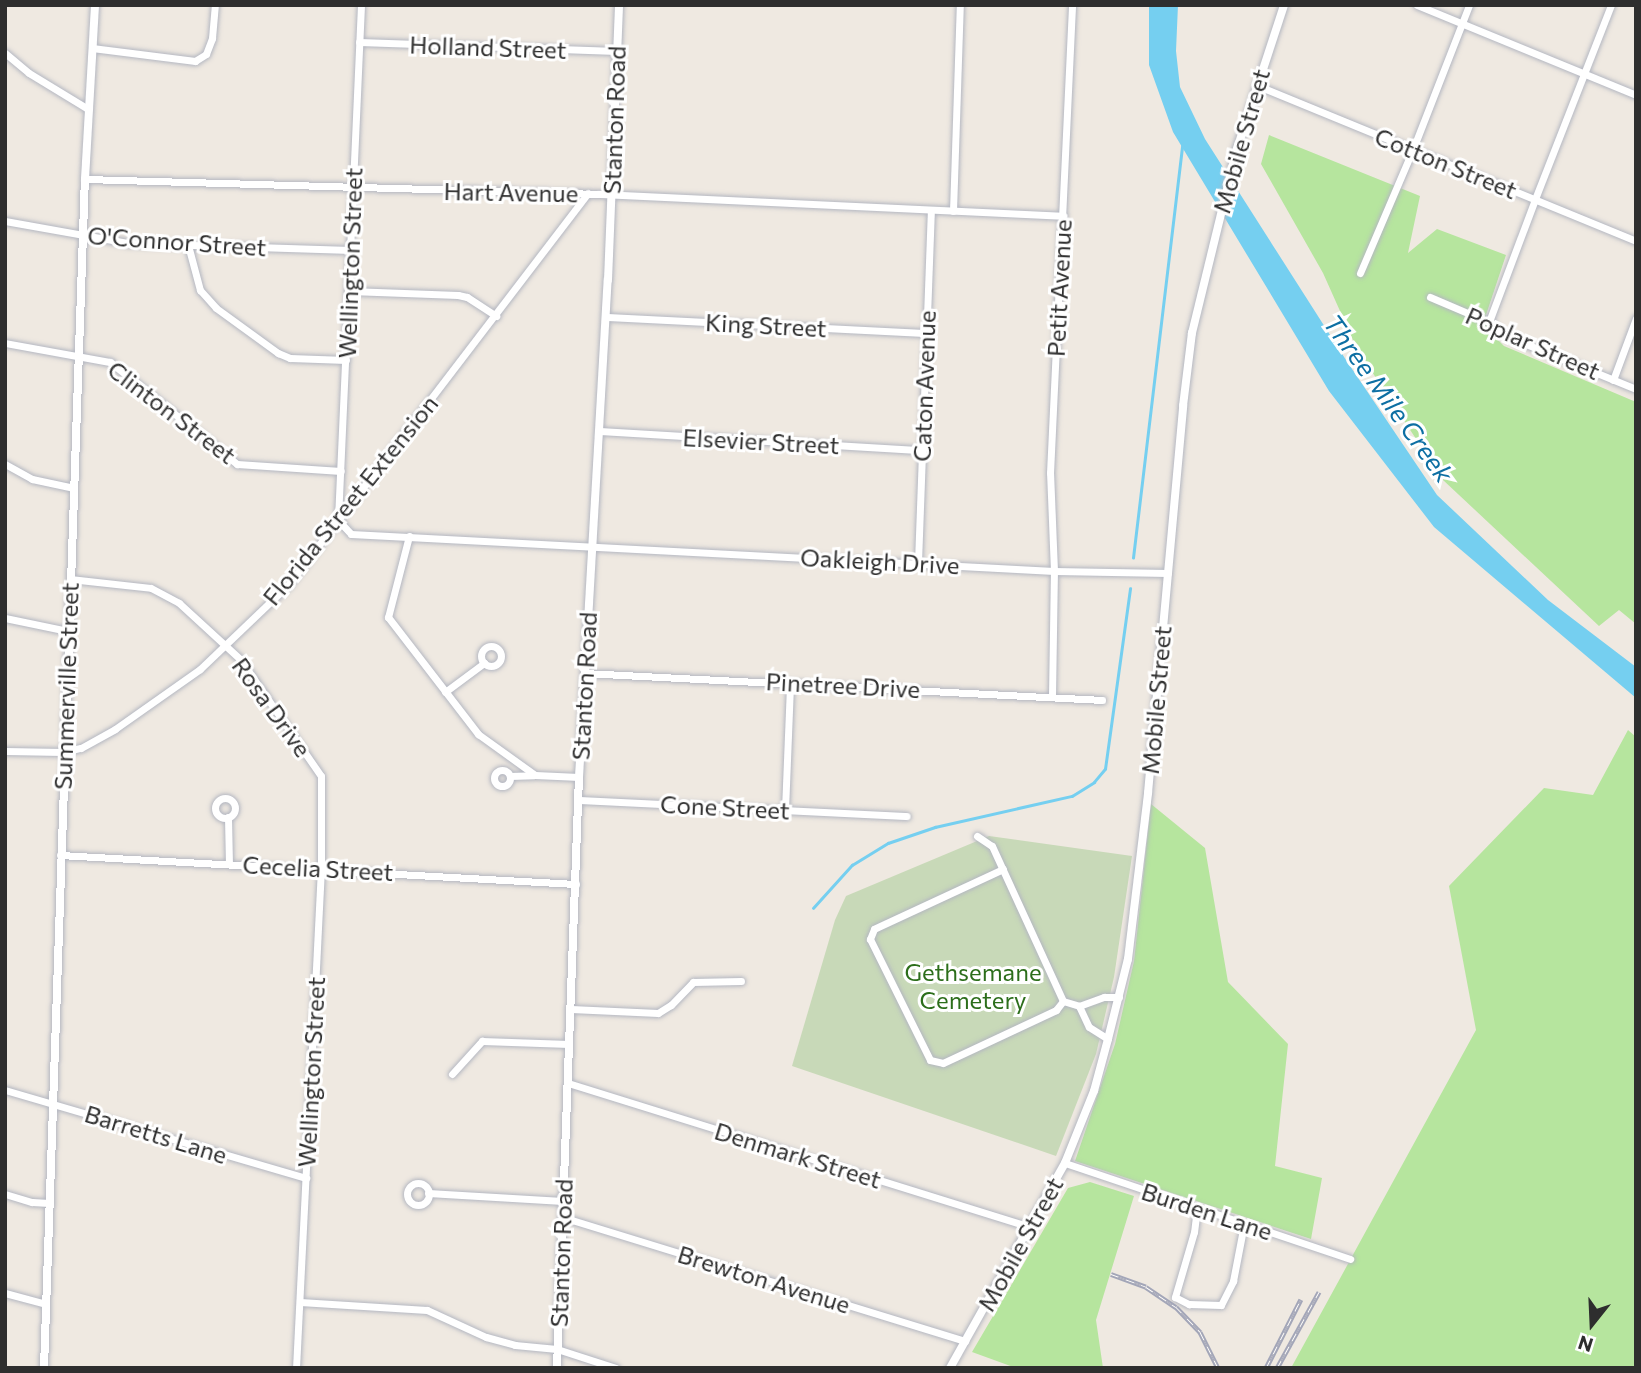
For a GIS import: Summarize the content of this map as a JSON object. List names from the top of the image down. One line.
{"streets":{"street":["Holland Street","Stanton Road","Mobile Street","Cotton Street","Hart Avenue","O'Connor Street","Wellington Street","Petit Avenue","King Street","Poplar Street","Caton Avenue","Clinton Street","Elsevier Street","Florida Street Extension","Oakleigh Drive","Pinetree Drive","Summerville Street","Rosa Drive","Cone Street","Cecelia Street","Barretts Lane","Denmark Street","Burden Lane","Brewton Avenue"]},"crossings":[["Holland Street","Stanton Road"],["Holland Street","Wellington Street"],["Stanton Road","Hart Avenue"],["Stanton Road","King Street"],["Stanton Road","Elsevier Street"],["Stanton Road","Oakleigh Drive"],["Stanton Road","Pinetree Drive"],["Stanton Road","Cone Street"],["Stanton Road","Cecelia Street"],["Stanton Road","Denmark Street"],["Stanton Road","Brewton Avenue"],["Mobile Street","Cotton Street"],["Mobile Street","Oakleigh Drive"],["Mobile Street","Denmark Street"],["Mobile Street","Burden Lane"],["Mobile Street","Brewton Avenue"],["Hart Avenue","Wellington Street"],["Hart Avenue","Petit Avenue"],["Hart Avenue","Caton Avenue"],["Hart Avenue","Florida Street Extension"],["Hart Avenue","Summerville Street"],["O'Connor Street","Wellington Street"],["O'Connor Street","Summerville Street"],["Wellington Street","Clinton Street"],["Wellington Street","Florida Street Extension"],["Wellington Street","Oakleigh Drive"],["Wellington Street","Rosa Drive"],["Wellington Street","Cecelia Street"],["Wellington Street","Barretts Lane"],["Petit Avenue","Oakleigh Drive"],["Petit Avenue","Pinetree Drive"],["King Street","Caton Avenue"],["Caton Avenue","Elsevier Street"],["Caton Avenue","Oakleigh Drive"],["Clinton Street","Summerville Street"],["Florida Street Extension","Oakleigh Drive"],["Florida Street Extension","Summerville Street"],["Florida Street Extension","Rosa Drive"],["Summerville Street","Rosa Drive"],["Summerville Street","Cecelia Street"],["Summerville Street","Barretts Lane"]],"water":["Three Mile Creek"],"parks":["Gethsemane Cemetery"],"north":"bottom"}
